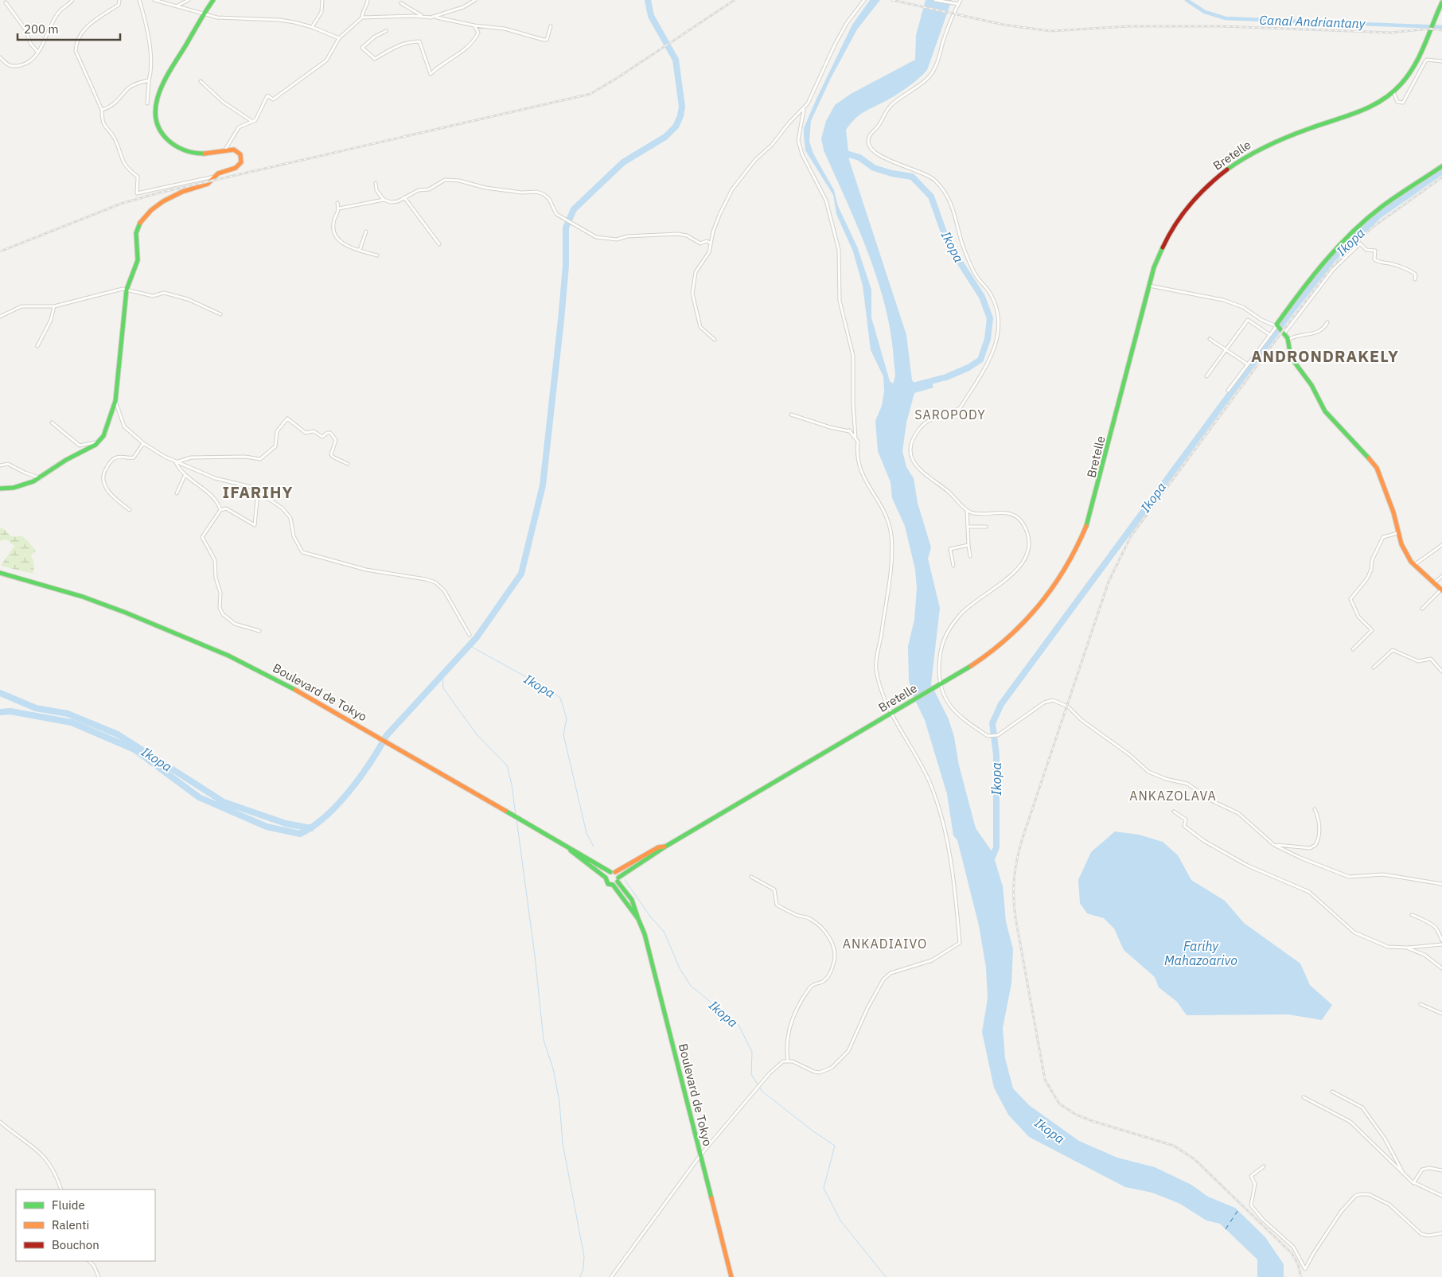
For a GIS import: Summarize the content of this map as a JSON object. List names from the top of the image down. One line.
{"streets":{"main road":["Bretelle","Boulevard de Tokyo"]},"crossings":[["Bretelle","Boulevard de Tokyo"]],"districts":["ANDRONDRAKELY","SAROPODY","IFARIHY","ANKAZOLAVA","ANKADIAIVO"],"water":["Canal Andriantany","Ikopa","Farihy Mahazoarivo"],"legend":["Fluide","Ralenti","Bouchon"],"scale_bar":"200 m"}
